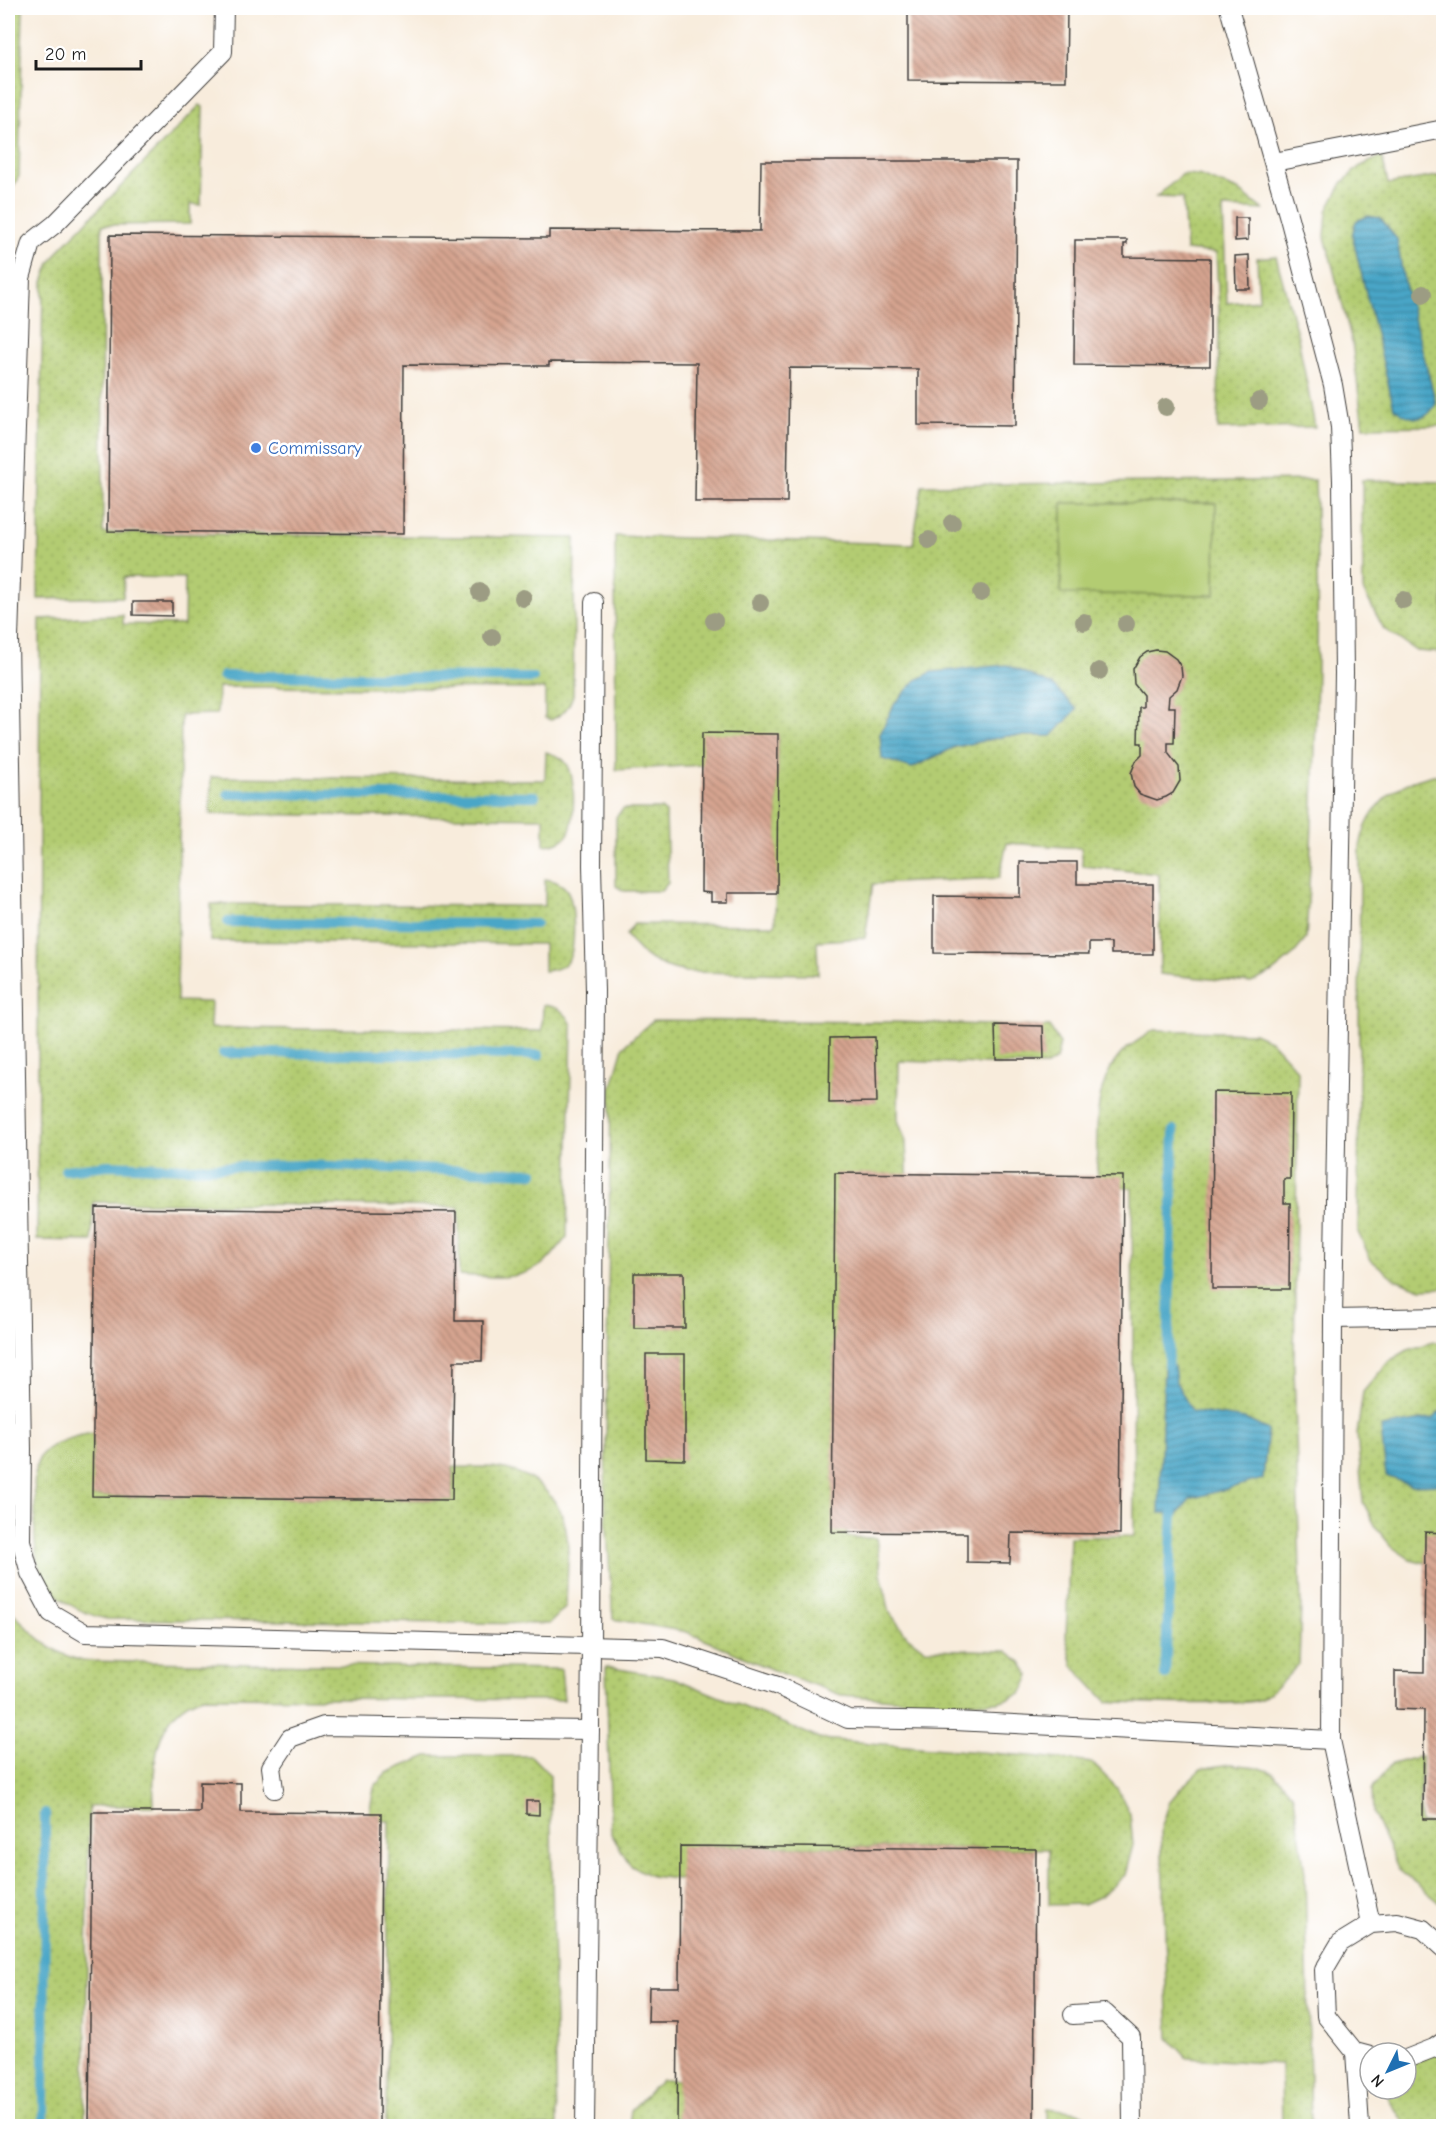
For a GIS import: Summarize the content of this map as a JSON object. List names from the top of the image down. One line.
{"places":["Commissary"],"scale_bar":"20 m","north":"bottom left"}
